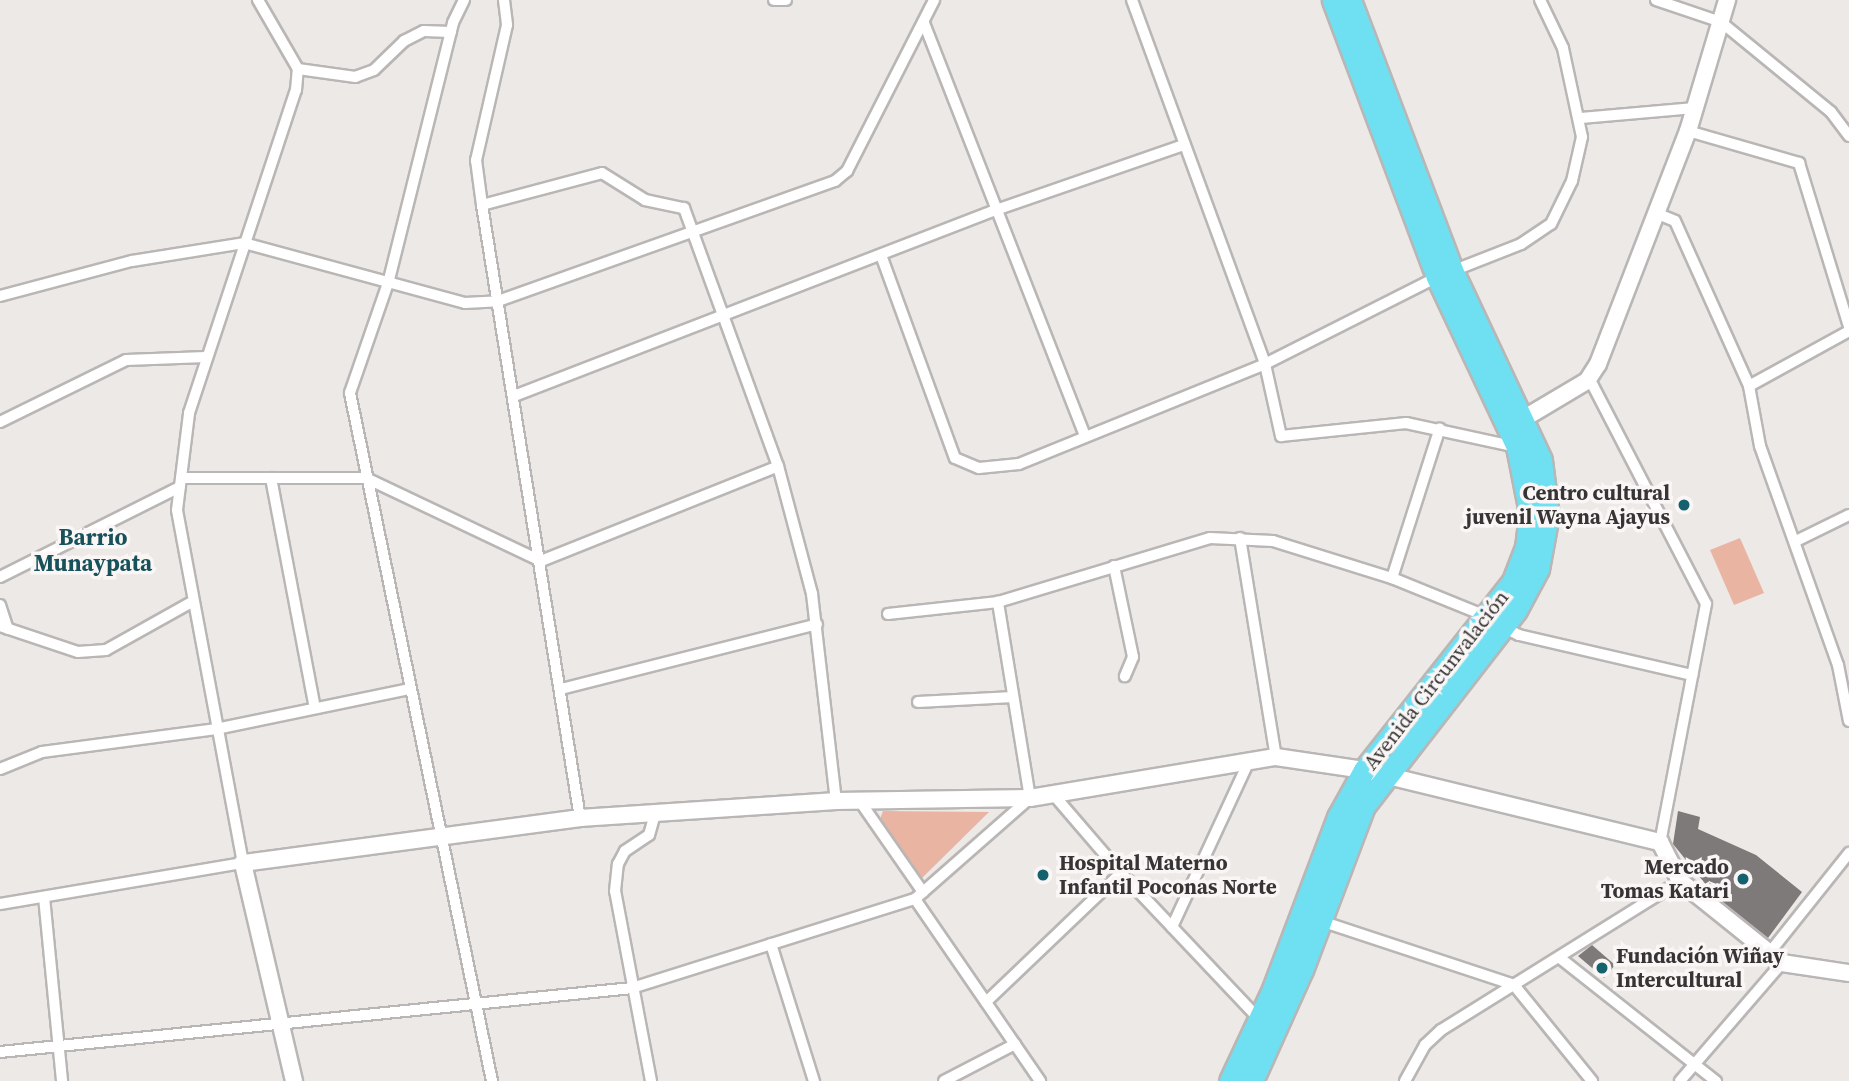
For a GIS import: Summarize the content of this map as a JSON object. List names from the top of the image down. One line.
{"streets":{"highway":["Avenida Circunvalación"]},"districts":["Barrio Munaypata"],"places":["Centro cultural juvenil Wayna Ajayus","Hospital Materno Infantil Poconas Norte","Mercado Tomas Katari","Fundación Wiñay Intercultural"]}
